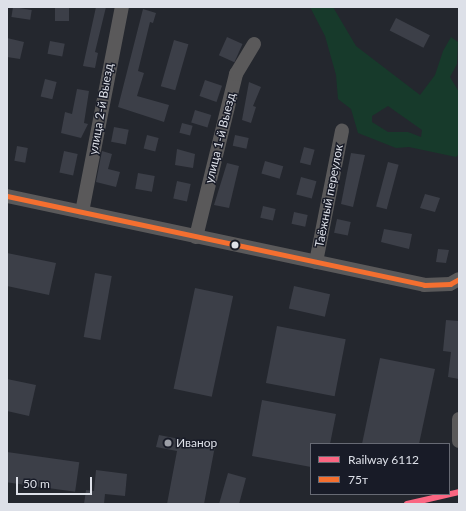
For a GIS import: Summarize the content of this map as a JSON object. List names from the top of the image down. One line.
{"streets":{"street":["улица 2-й Выезд","улица 1-й Выезд","Таёжный переулок"]},"places":["Иванор"],"lines":["transit line 75т","rail line 6112"],"legend":["Railway 6112","75т"],"scale_bar":"50 m"}
